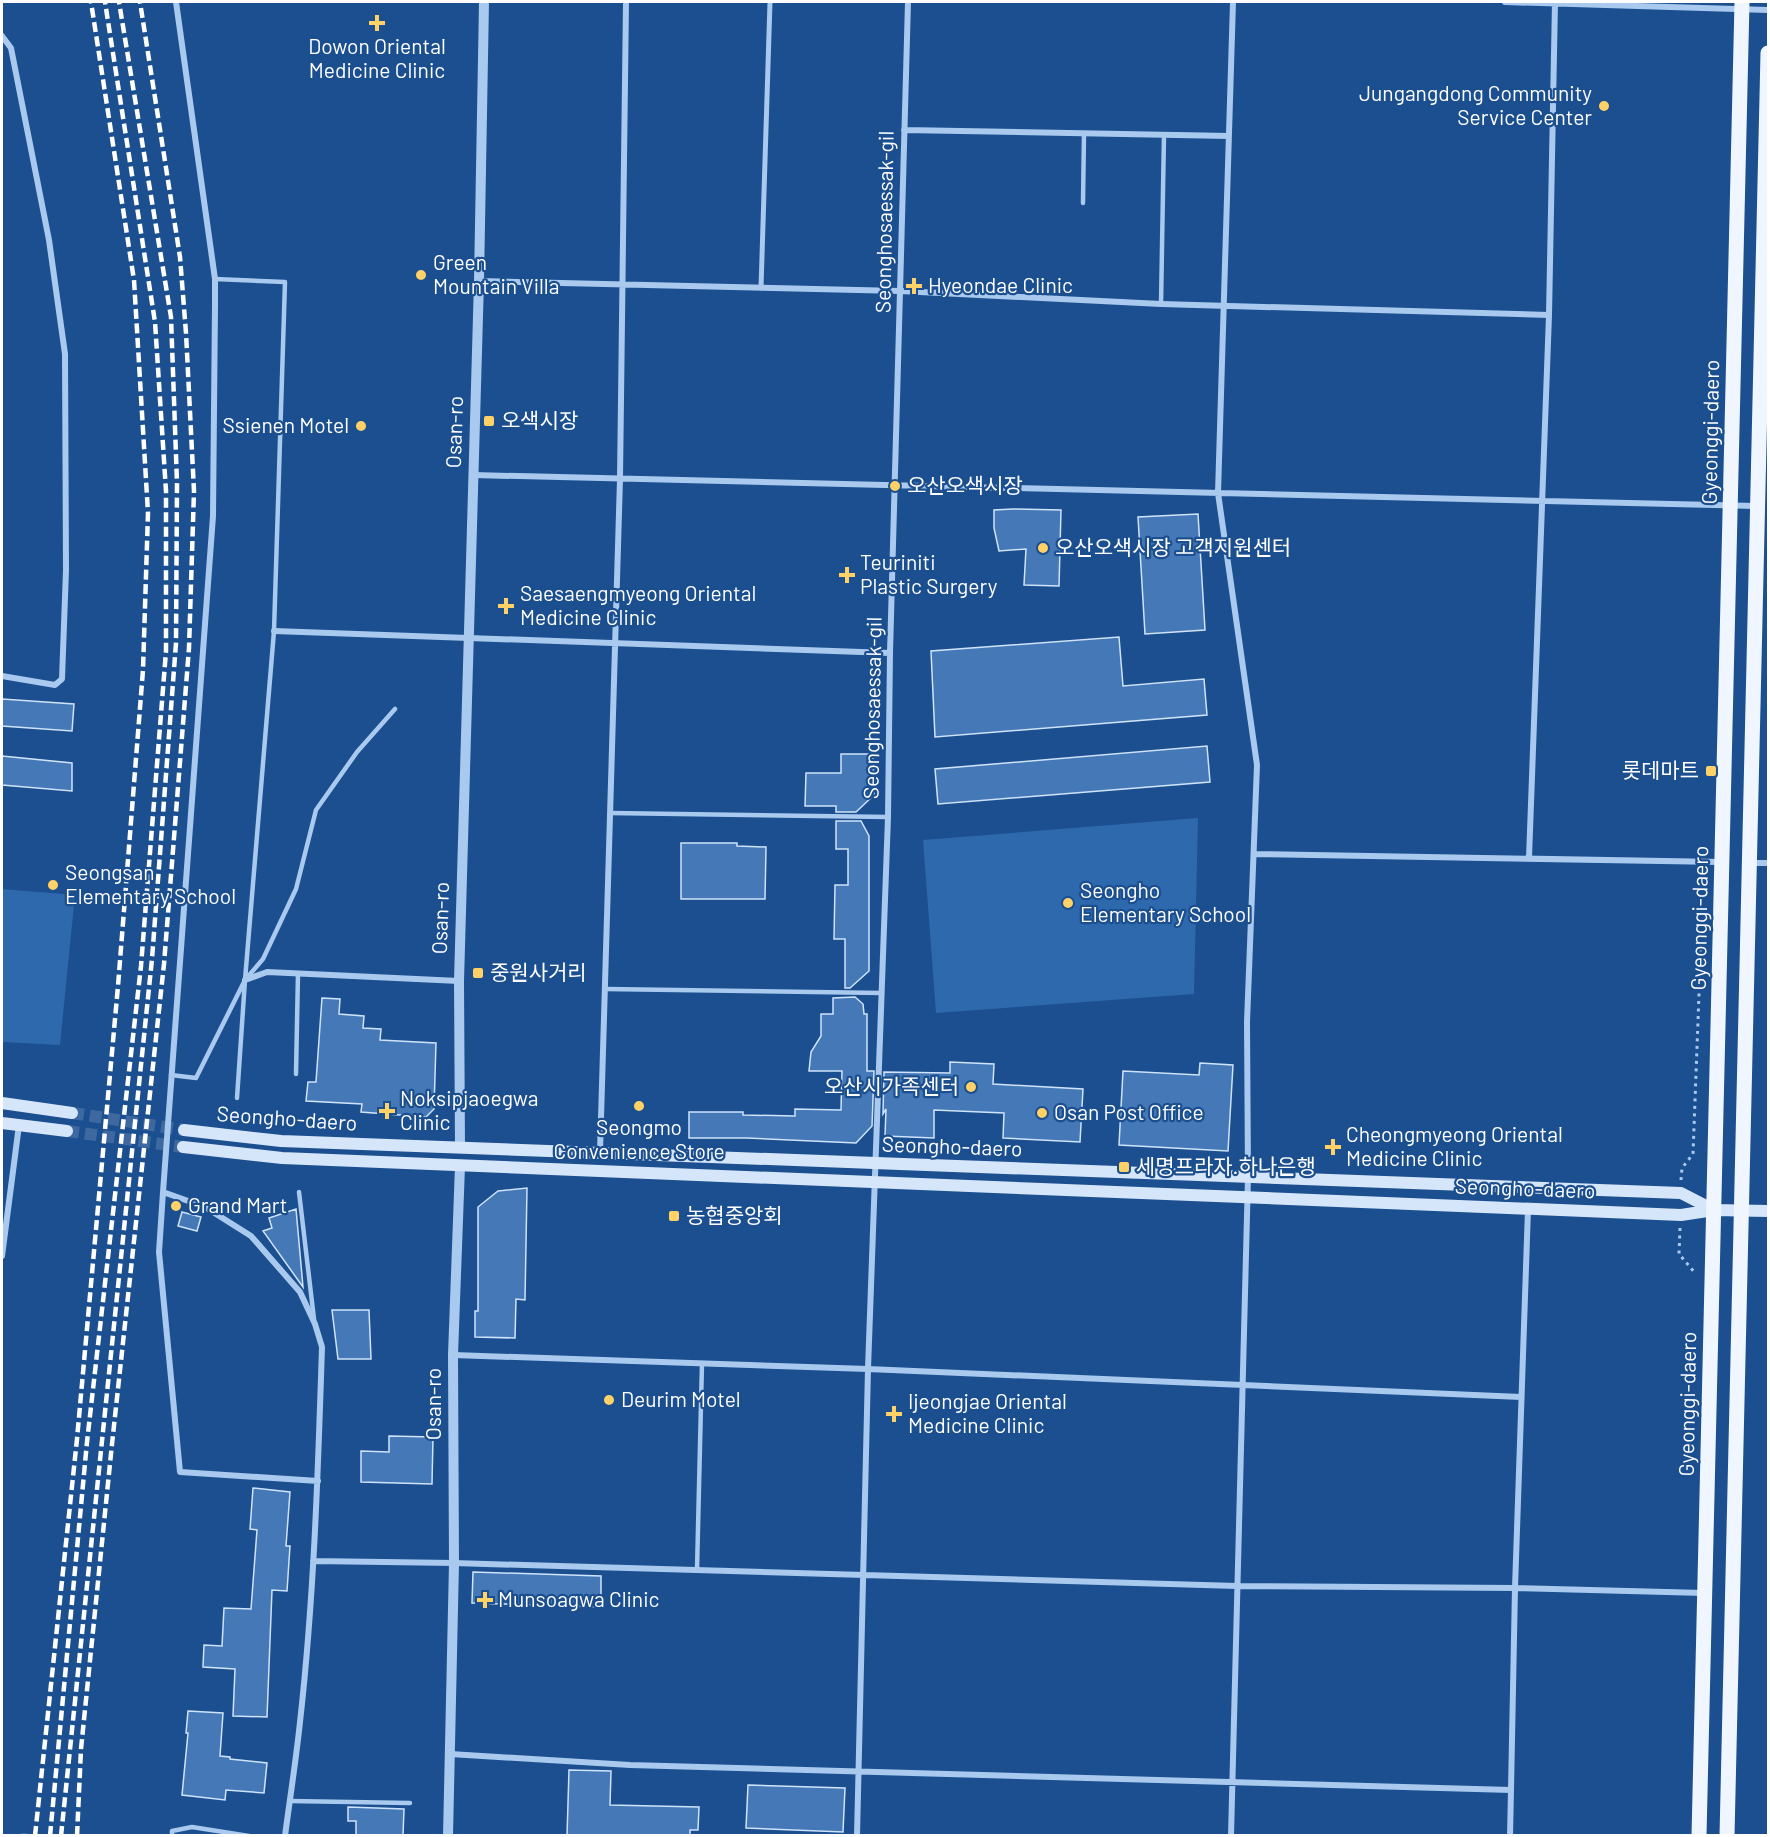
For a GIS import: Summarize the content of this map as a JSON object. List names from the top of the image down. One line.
{"streets":{"main road":["Osan-ro","Gyeonggi-daero","Seongho-daero"],"street":["Seonghosaessak-gil"]},"crossings":[["Seonghosaessak-gil","Seongho-daero"],["Osan-ro","Seongho-daero"],["Gyeonggi-daero","Seongho-daero"]],"places":{"health":["Dowon Oriental Medicine Clinic","Hyeondae Clinic","Teuriniti Plastic Surgery","Saesaengmyeong Oriental Medicine Clinic","Noksipjaoegwa Clinic","Cheongmyeong Oriental Medicine Clinic","Ijeongjae Oriental Medicine Clinic","Munsoagwa Clinic"],"other":["Jungangdong Community Service Center","Green Mountain Villa","Ssienen Motel","오산오색시장","오산오색시장 고객지원센터","Seongsan Elementary School","Seongho Elementary School","오산시가족센터","Seongmo Convenience Store","Osan Post Office","Grand Mart","Deurim Motel"],"transit":["오색시장","롯데마트","중원사거리","세명프라자.하나은행","농협중앙회"]}}
